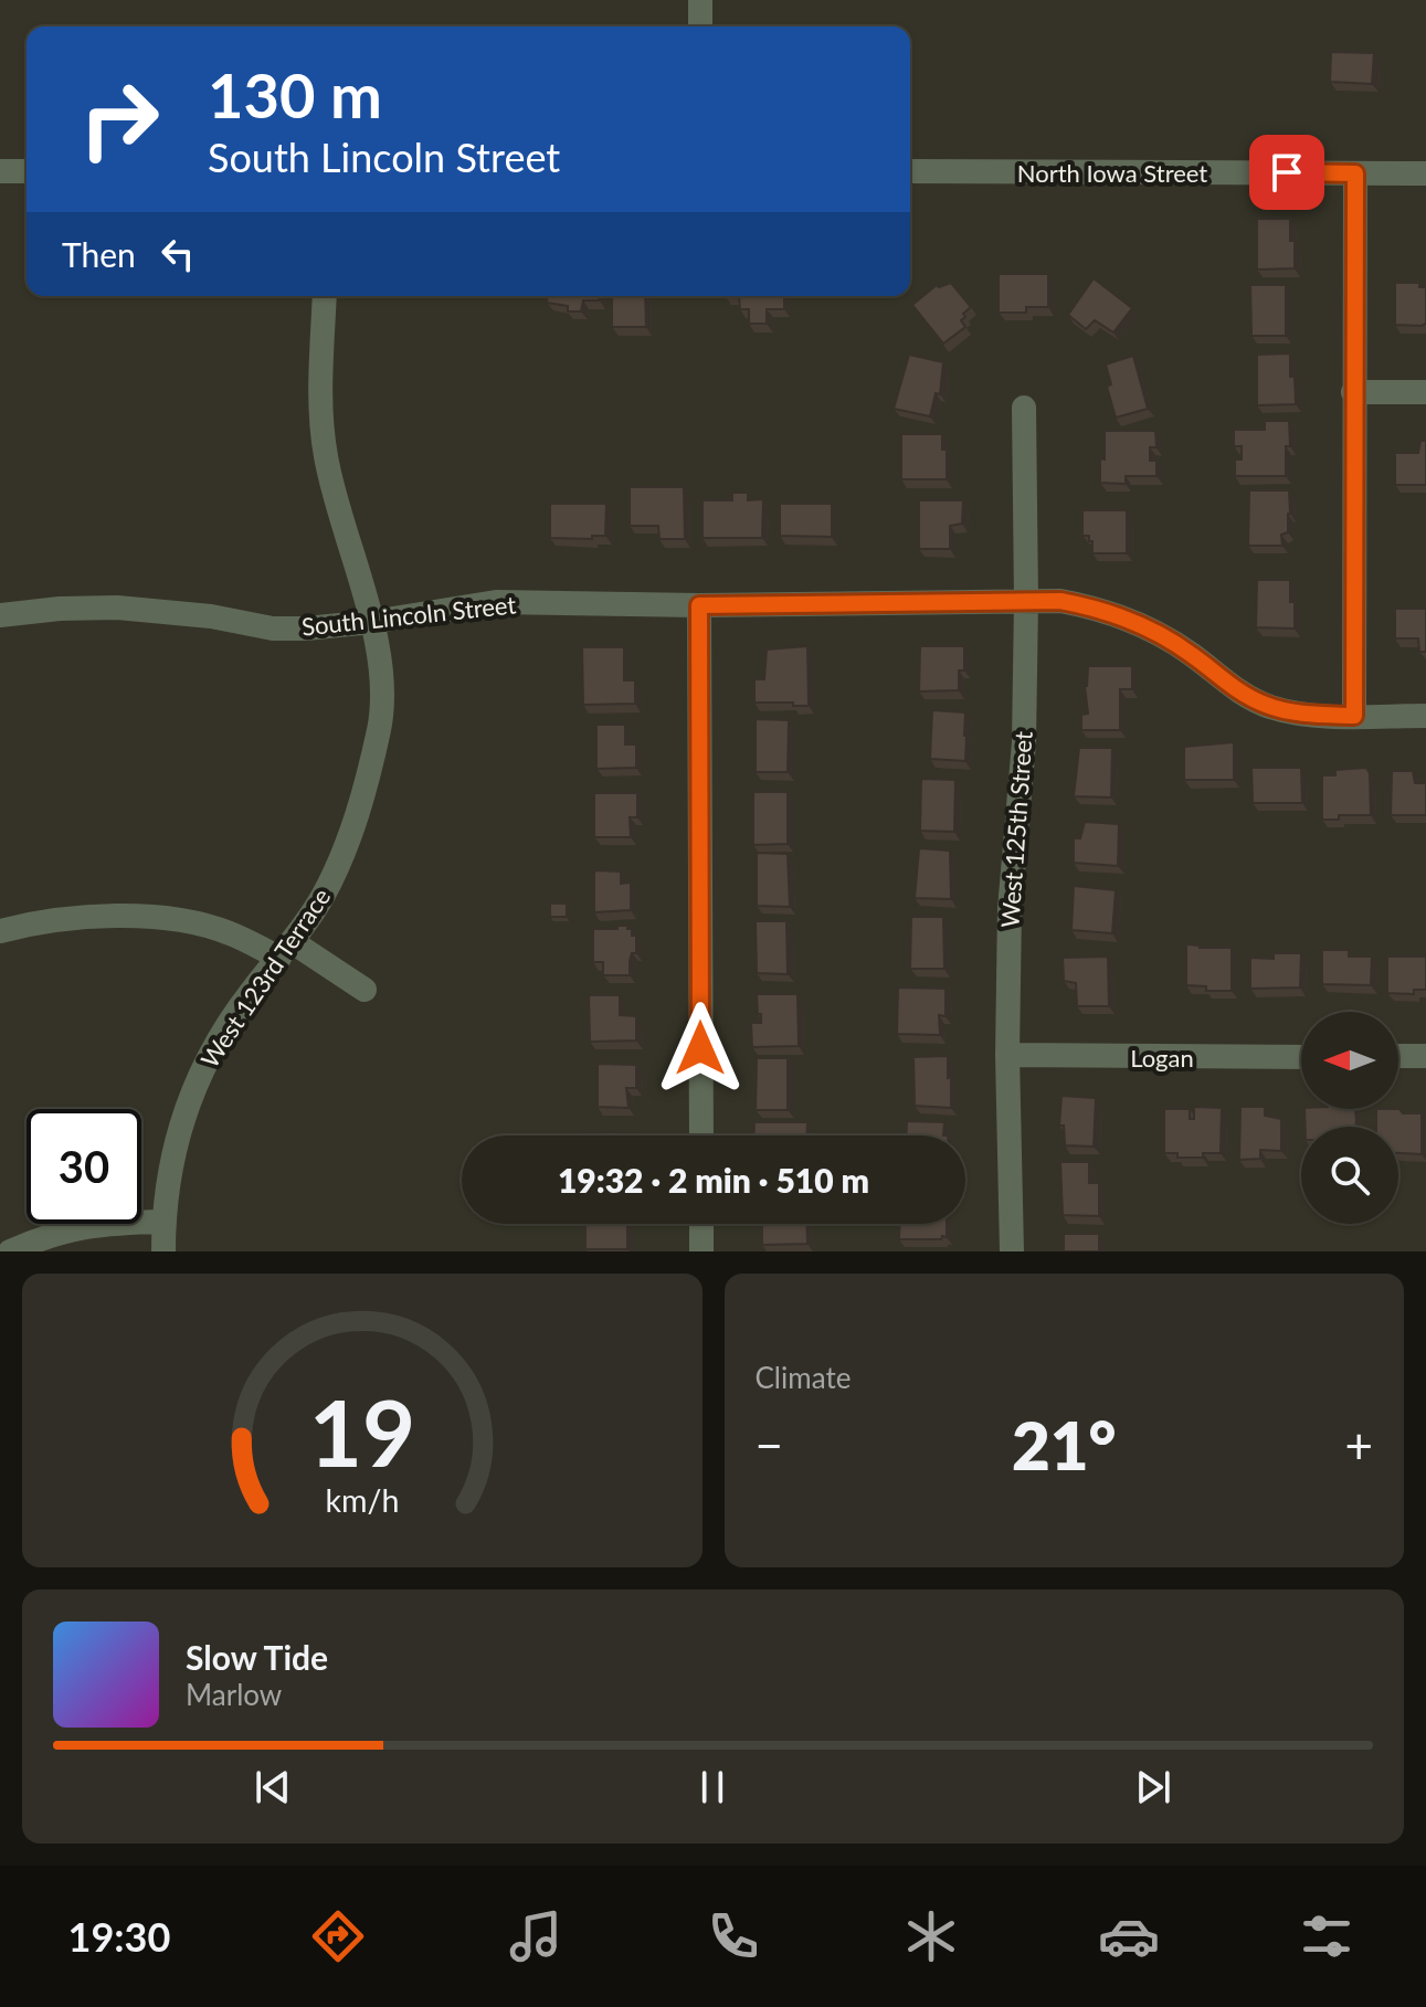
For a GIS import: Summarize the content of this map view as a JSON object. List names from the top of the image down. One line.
{"streets":{"street":["North Iowa Street","South Lincoln Street","West 125th Street","West 123rd Terrace","Logan"]},"crossings":[["South Lincoln Street","West 125th Street"],["South Lincoln Street","West 123rd Terrace"],["West 125th Street","Logan"]],"north":"left","page":{"turn":["130 m","South Lincoln Street"],"then":"Then","limit":"30","trip":"19:32 · 2 min · 510 m","tile":"Climate","heat":["−","21°","+"],"song":["Slow Tide","Marlow"],"tabs":"19:30","gauge":["19","km/h"]}}
